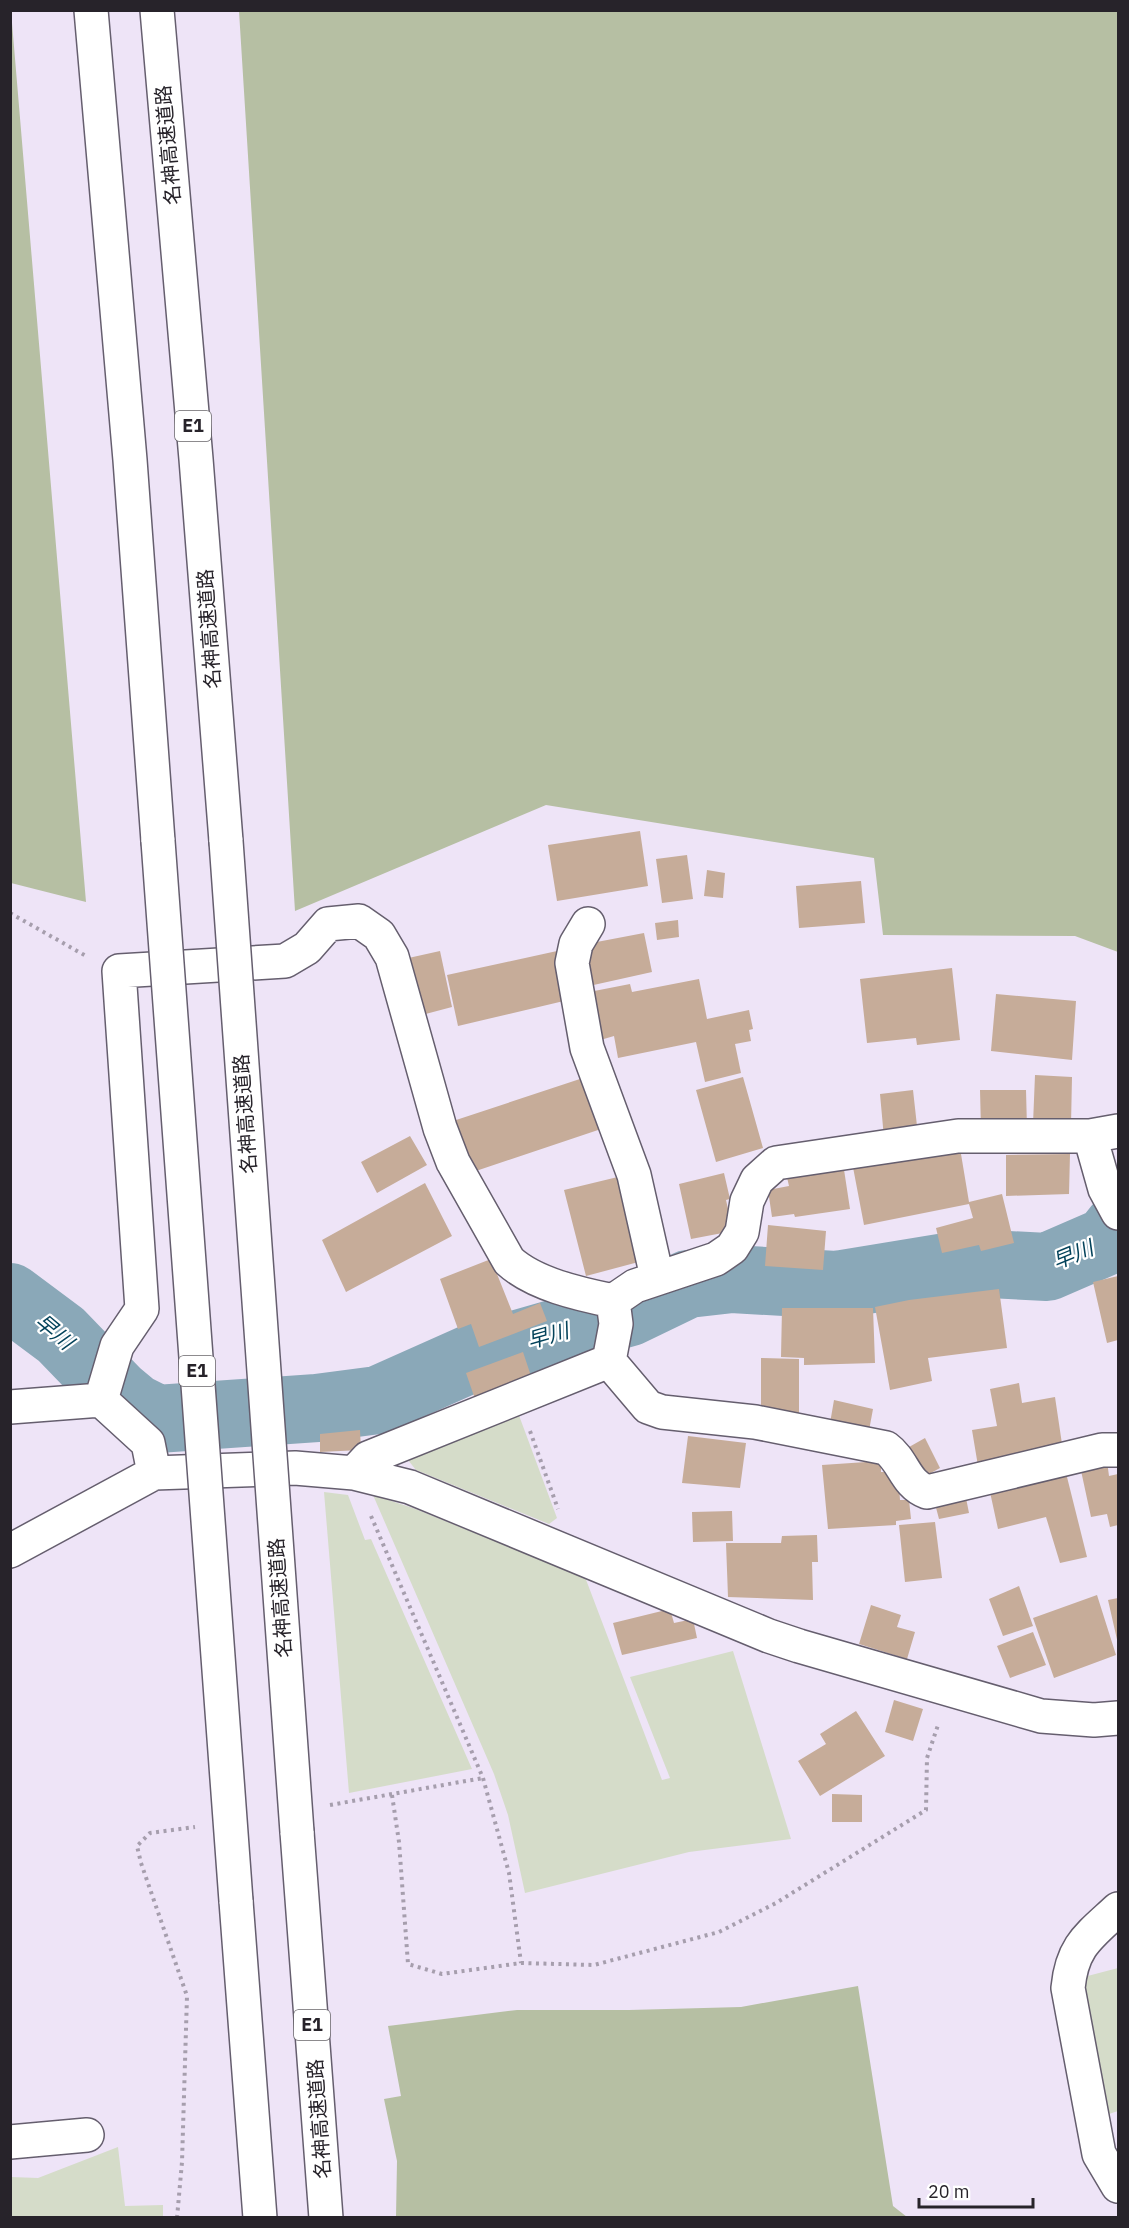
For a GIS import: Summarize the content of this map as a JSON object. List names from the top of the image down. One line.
{"streets":{"main road":["名神高速道路","E1"]},"water":["早川"],"scale_bar":"20 m"}
